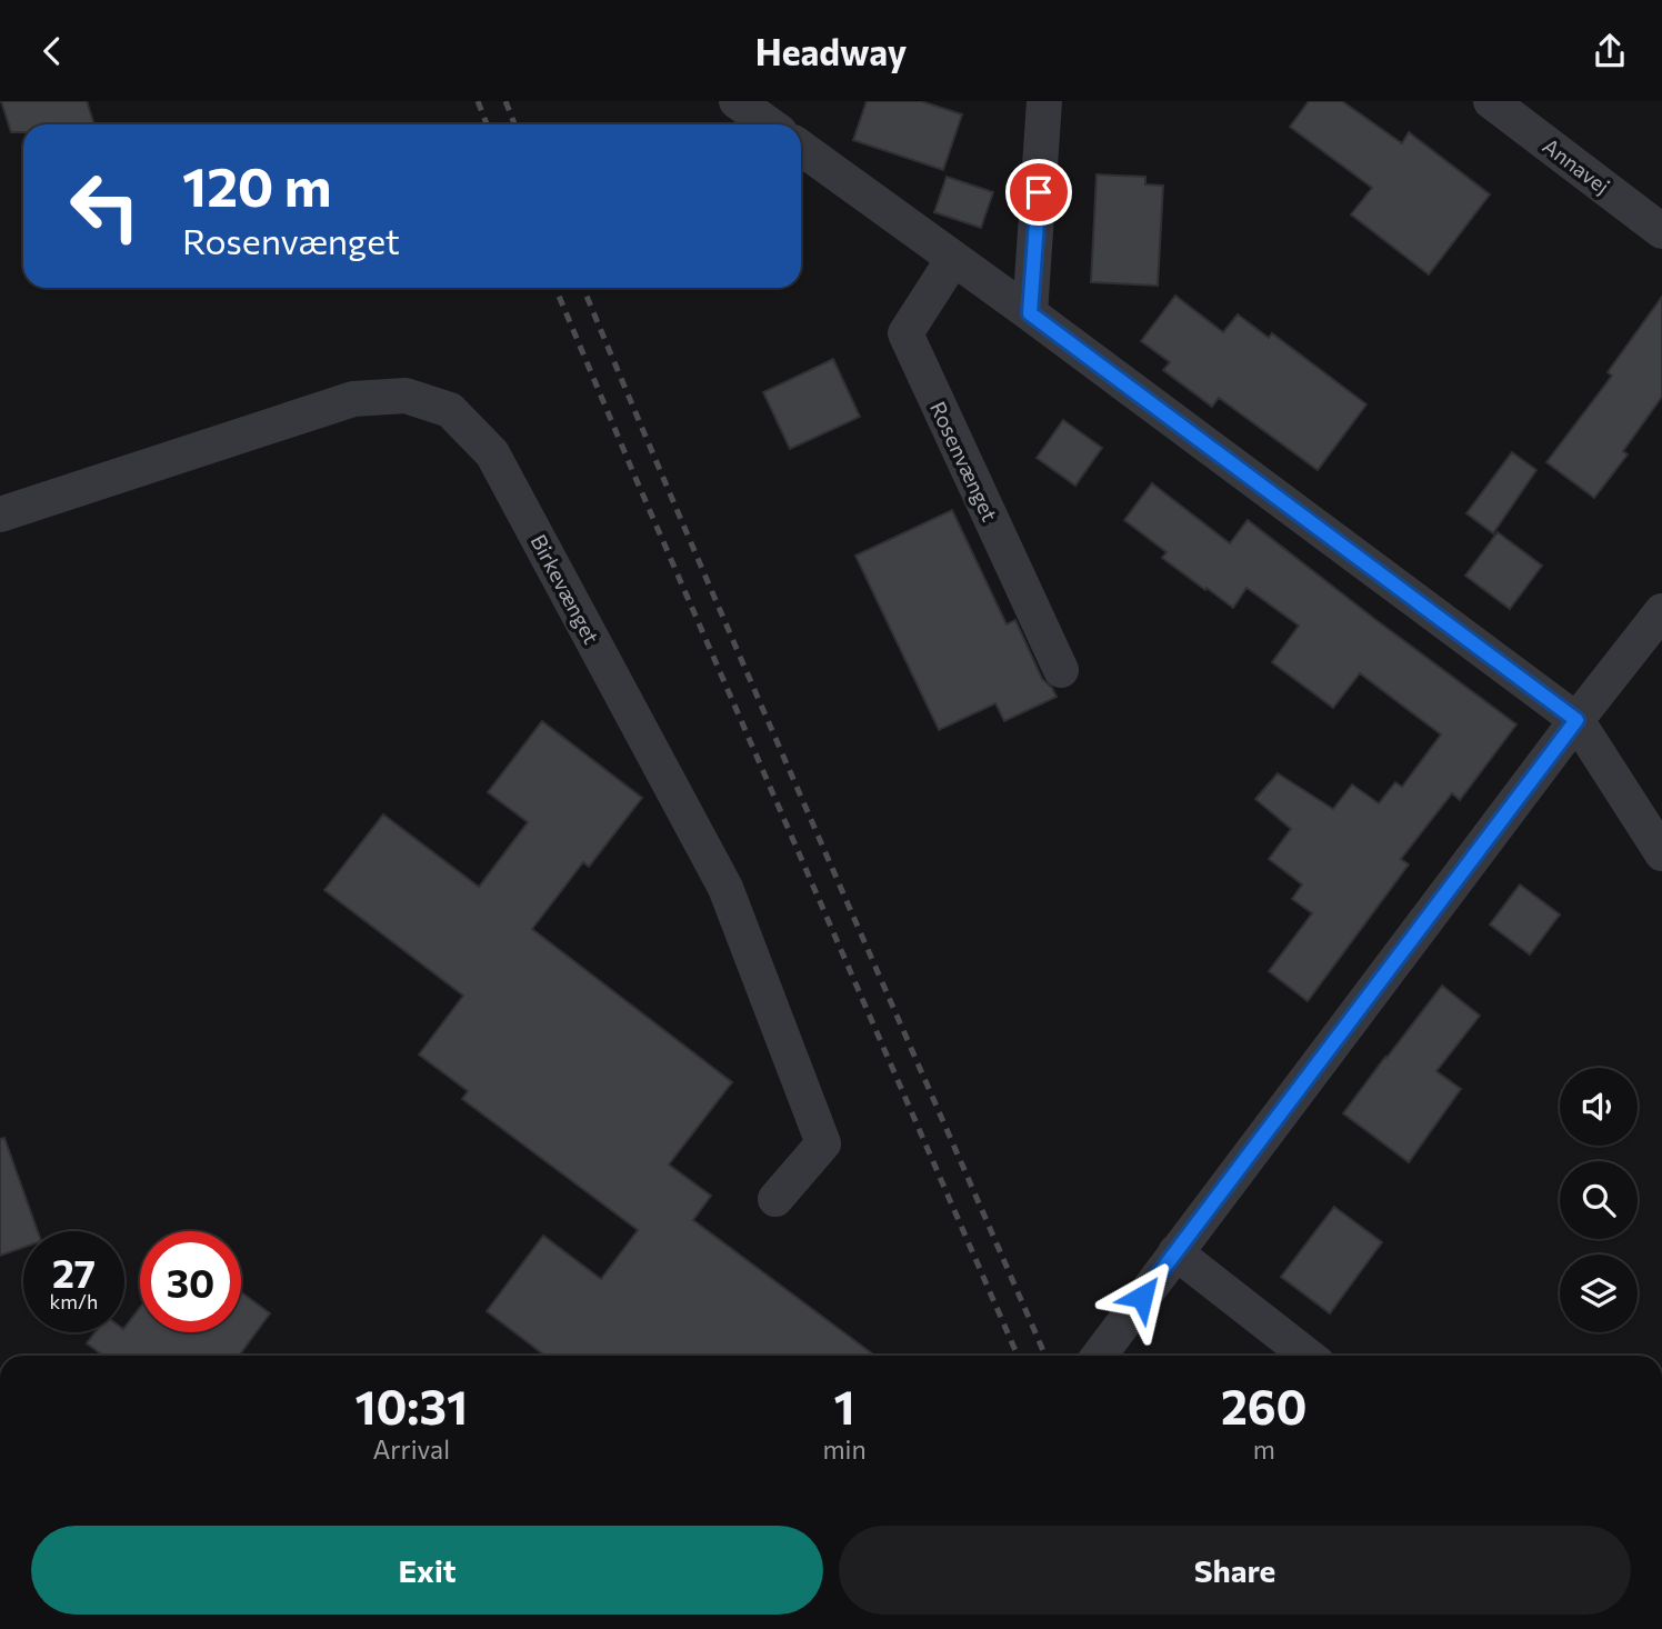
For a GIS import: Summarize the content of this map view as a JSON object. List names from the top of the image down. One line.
{"streets":{"street":["Annavej","Rosenvænget","Birkevænget"]},"page":{"header":"Headway","turn":["120 m","Rosenvænget"],"speed":"27 km/h","limit":"30","eta":["10:31","Arrival","1","min","260","m"],"buttons":["Exit","Share"]}}
